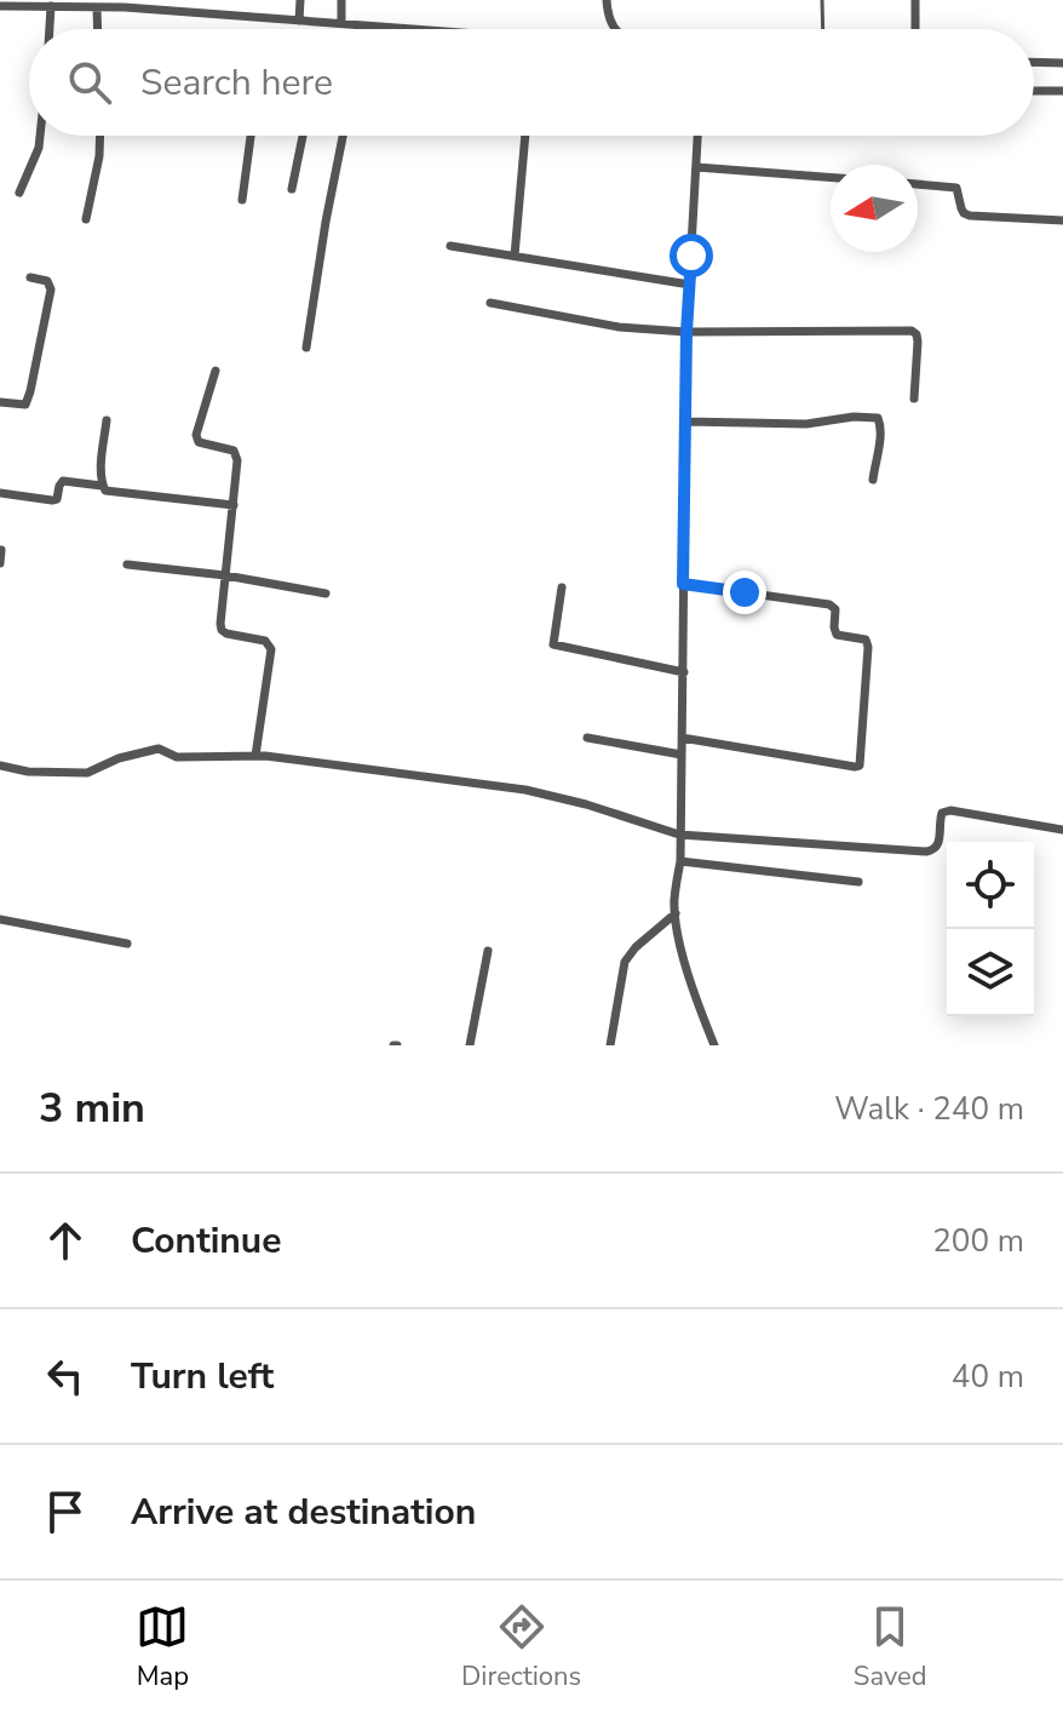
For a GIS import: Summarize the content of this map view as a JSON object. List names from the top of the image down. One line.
{"north":"left","page":{"search":"Search here","heading":["3 min","Walk · 240 m"],"list":[["Continue","200 m"],["Turn left","40 m"],"Arrive at destination"],"nav":["Map","Directions","Saved"]}}
